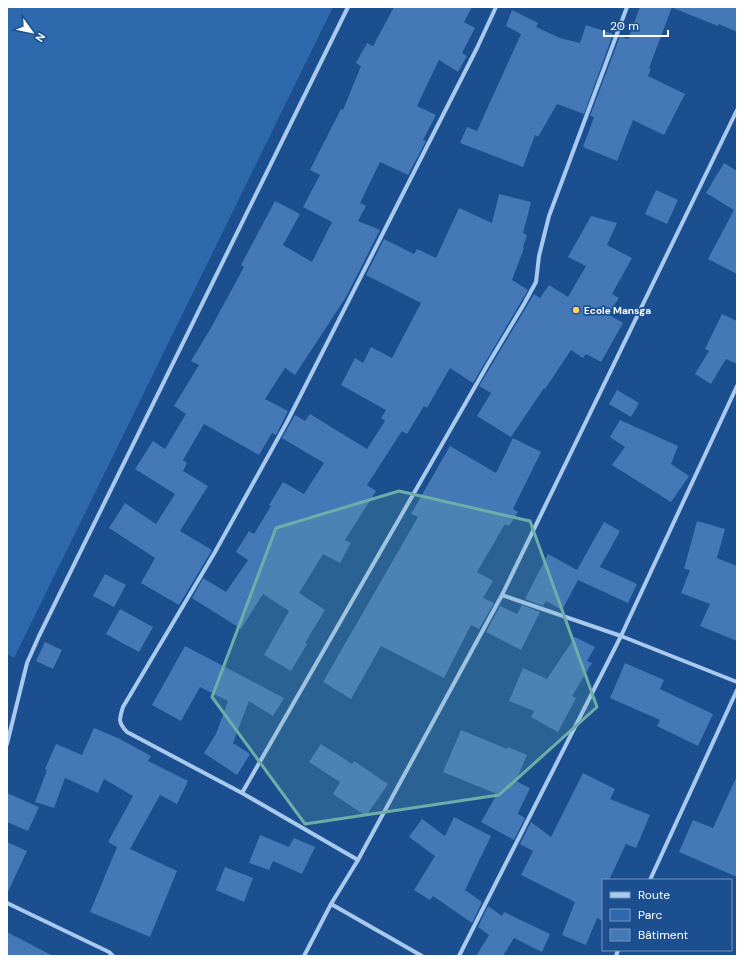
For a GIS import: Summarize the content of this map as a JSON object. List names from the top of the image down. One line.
{"places":["Ecole Mansga"],"legend":["Route","Parc","Bâtiment"],"scale_bar":"20 m","north":"bottom right"}
